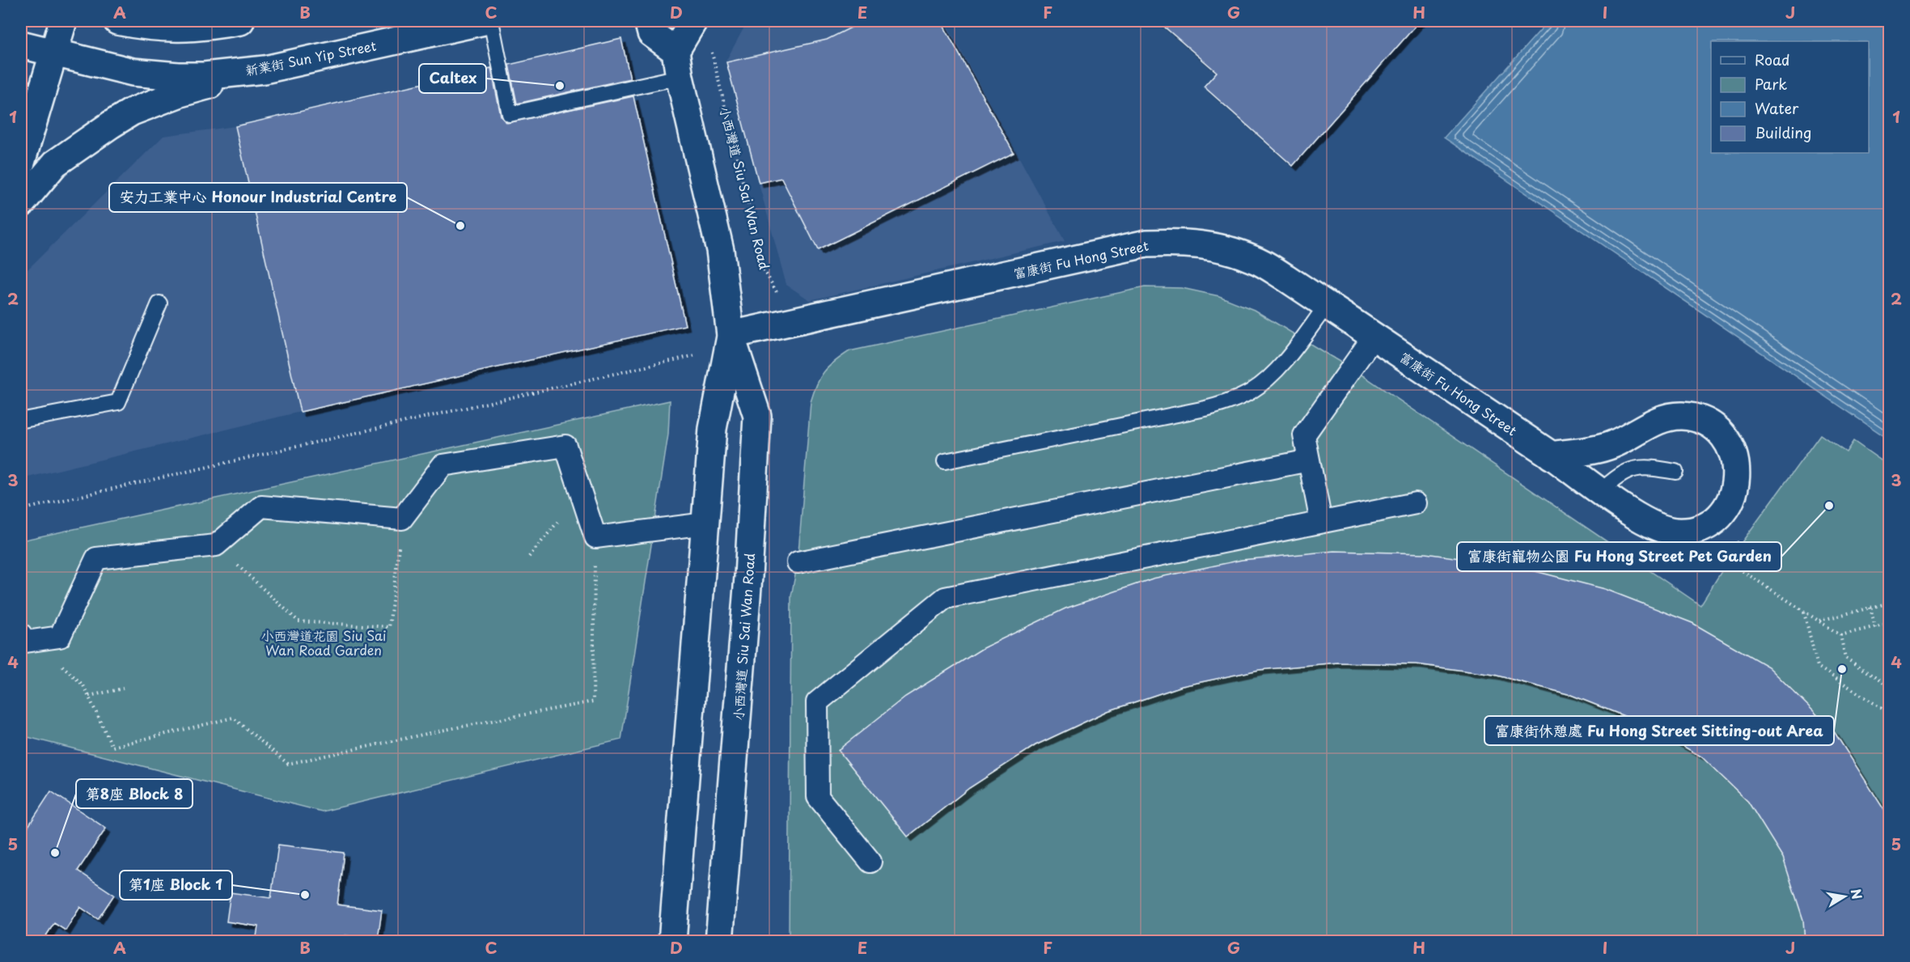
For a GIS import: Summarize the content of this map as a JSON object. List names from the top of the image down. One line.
{"streets":{"main road":["新業街 Sun Yip Street","小西灣道 Siu Sai Wan Road","富康街 Fu Hong Street"]},"crossings":[["小西灣道 Siu Sai Wan Road","富康街 Fu Hong Street"]],"parks":["小西灣道花園 Siu Sai Wan Road Garden"],"places":["Caltex","安力工業中心 Honour Industrial Centre","富康街寵物公園 Fu Hong Street Pet Garden","富康街休憩處 Fu Hong Street Sitting-out Area","第8座 Block 8","第1座 Block 1"],"legend":["Road","Park","Water","Building"],"north":"right","grid":{"columns":["A","B","C","D","E","F","G","H","I","J"],"rows":["1","2","3","4","5"]}}
